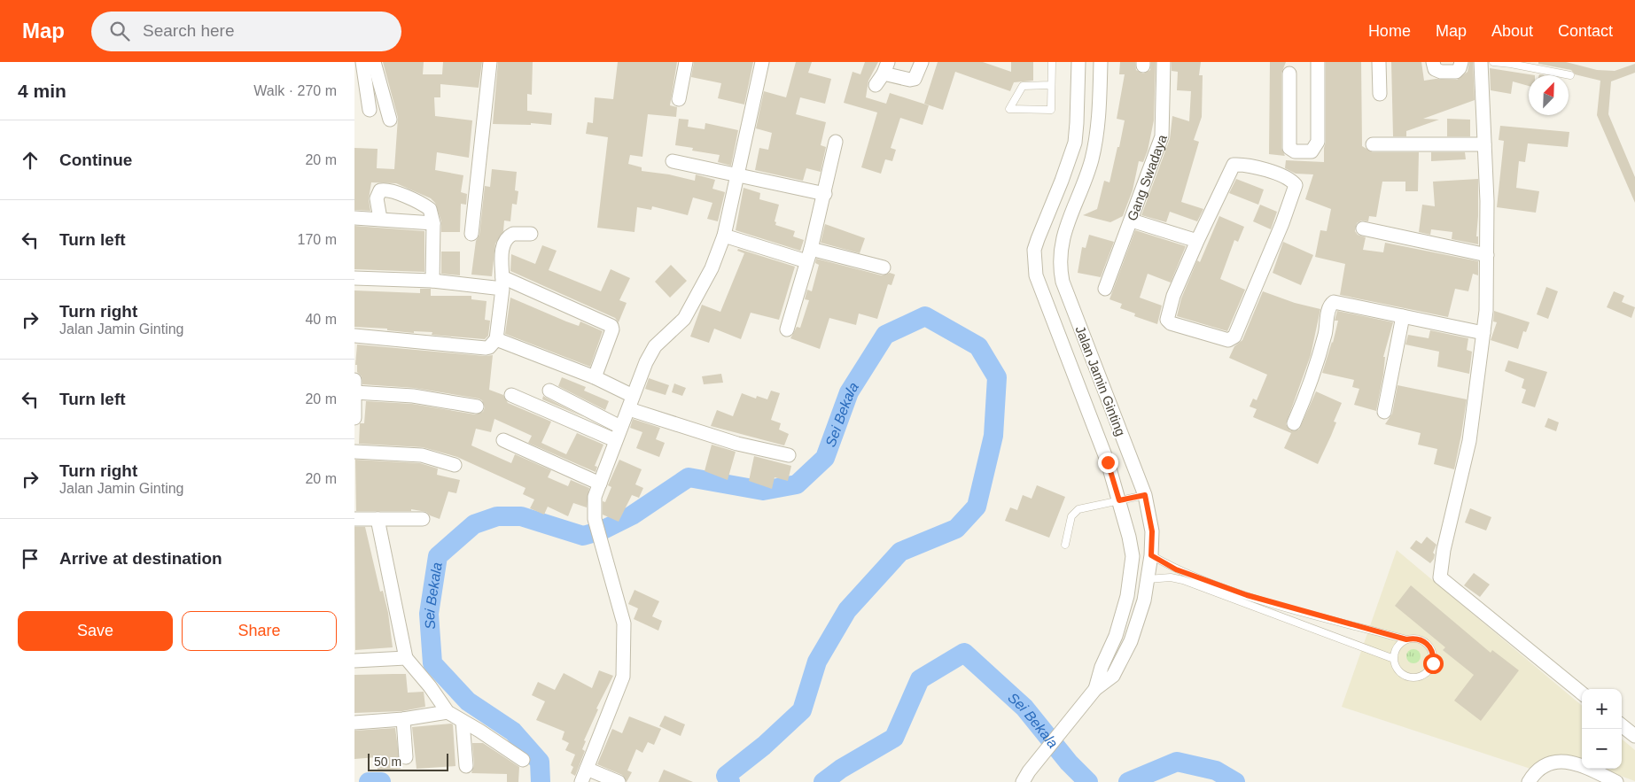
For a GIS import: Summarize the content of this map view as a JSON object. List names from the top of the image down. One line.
{"streets":{"street":["Gang Swadaya","Jalan Jamin Ginting"]},"water":["Sei Bekala"],"scale_bar":"50 m","north":"top right","page":{"header":"Map","search":"Search here","nav":["Home","Map","About","Contact"],"heading":["4 min","Walk · 270 m"],"list":[["Continue","20 m"],["Turn left","170 m"],["Turn right","Jalan Jamin Ginting","40 m"],["Turn left","20 m"],["Turn right","Jalan Jamin Ginting","20 m"],"Arrive at destination"],"buttons":["Save","Share"],"map_buttons":["+","−"],"scale":"50 m"}}
